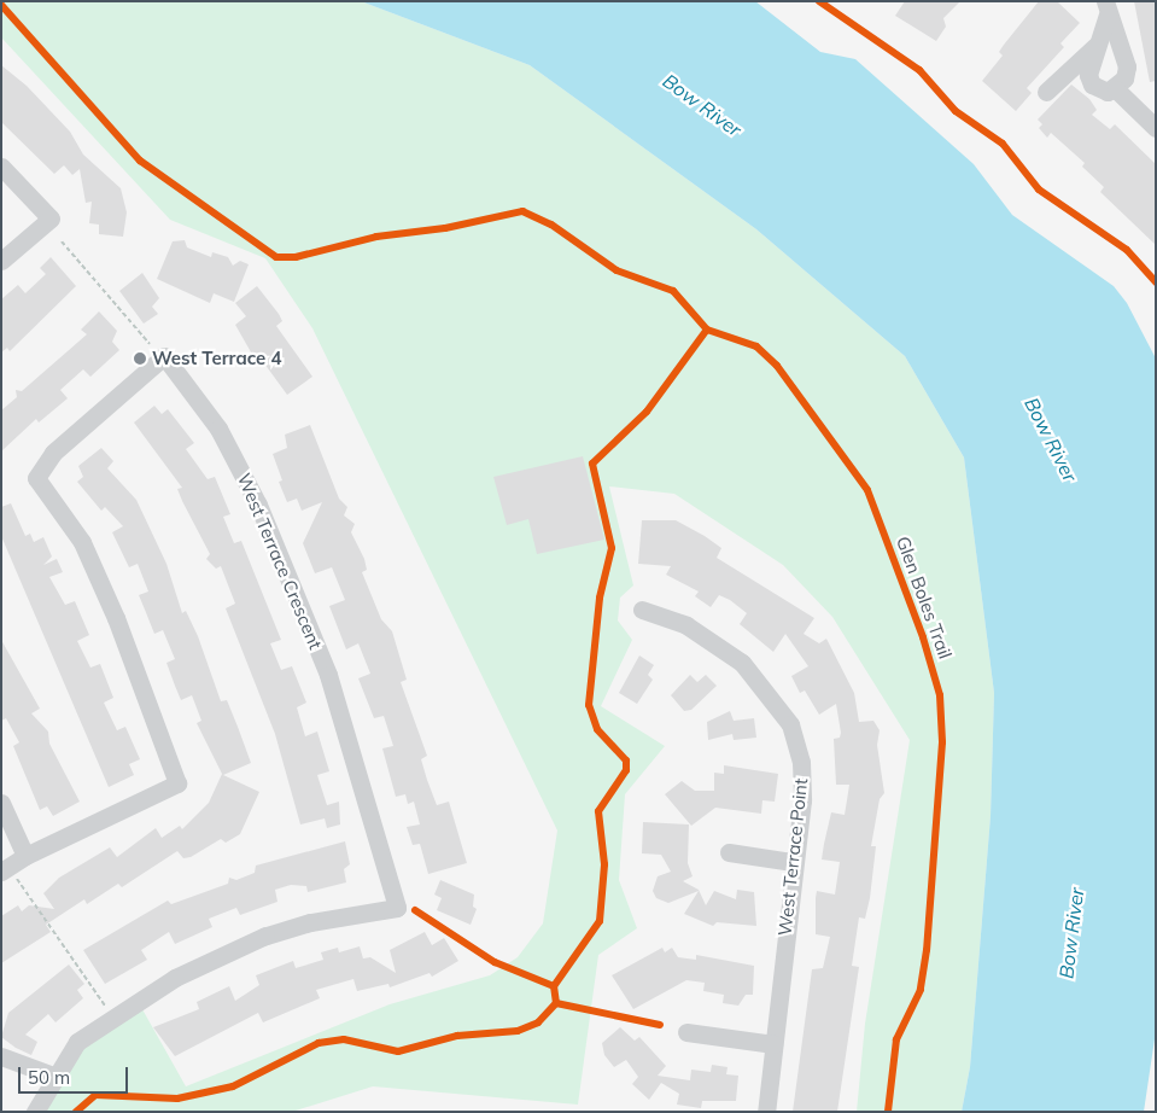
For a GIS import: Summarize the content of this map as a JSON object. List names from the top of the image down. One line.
{"streets":{"street":["West Terrace Crescent","West Terrace Point"],"cycle path":["Glen Boles Trail"]},"water":["Bow River"],"places":["West Terrace 4"],"scale_bar":"50 m"}
